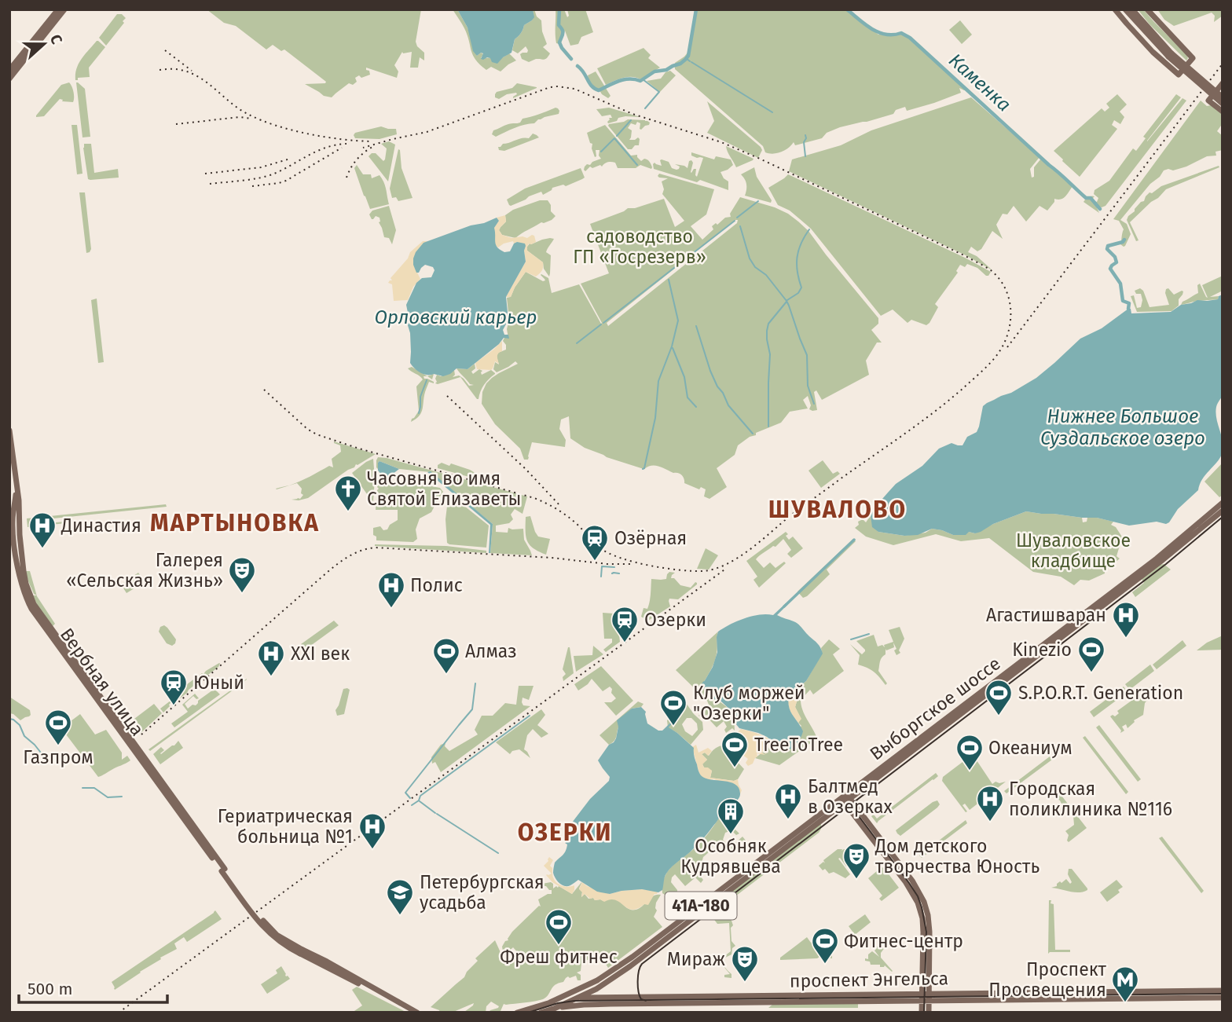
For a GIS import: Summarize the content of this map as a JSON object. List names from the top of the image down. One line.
{"streets":{"main road":["Вербная улица","Выборгское шоссе","41А-180","проспект Энгельса"]},"crossings":[["Выборгское шоссе","проспект Энгельса"]],"districts":["ШУВАЛОВО","МАРТЫНОВКА","ОЗЕРКИ"],"water":["Каменка","Орловский карьер","Нижнее Большое Суздальское озеро"],"parks":["садоводство ГП «Госрезерв»","Шуваловское кладбище"],"places":{"church":["Часовня во имя Святой Елизаветы"],"hospital":["Династия","Полис","Агастишваран","XXI век","Балтмед в Озерках","Городская поликлиника №116","Гериатрическая больница №1"],"station":["Озёрная","Озерки","Юный"],"theatre":["Галерея «Сельская Жизнь»","Дом детского творчества Юность","Мираж"],"sports":["Kinezio","Алмаз","S.P.O.R.T. Generation","Клуб моржей \"Озерки\"","Газпром","TreeToTree","Океаниум","Фреш фитнес","Фитнес-центр"],"building":["Особняк Кудрявцева"],"school or university":["Петербургская усадьба"],"metro station":["Проспект Просвещения"]},"scale_bar":"500 m","north":"right"}
